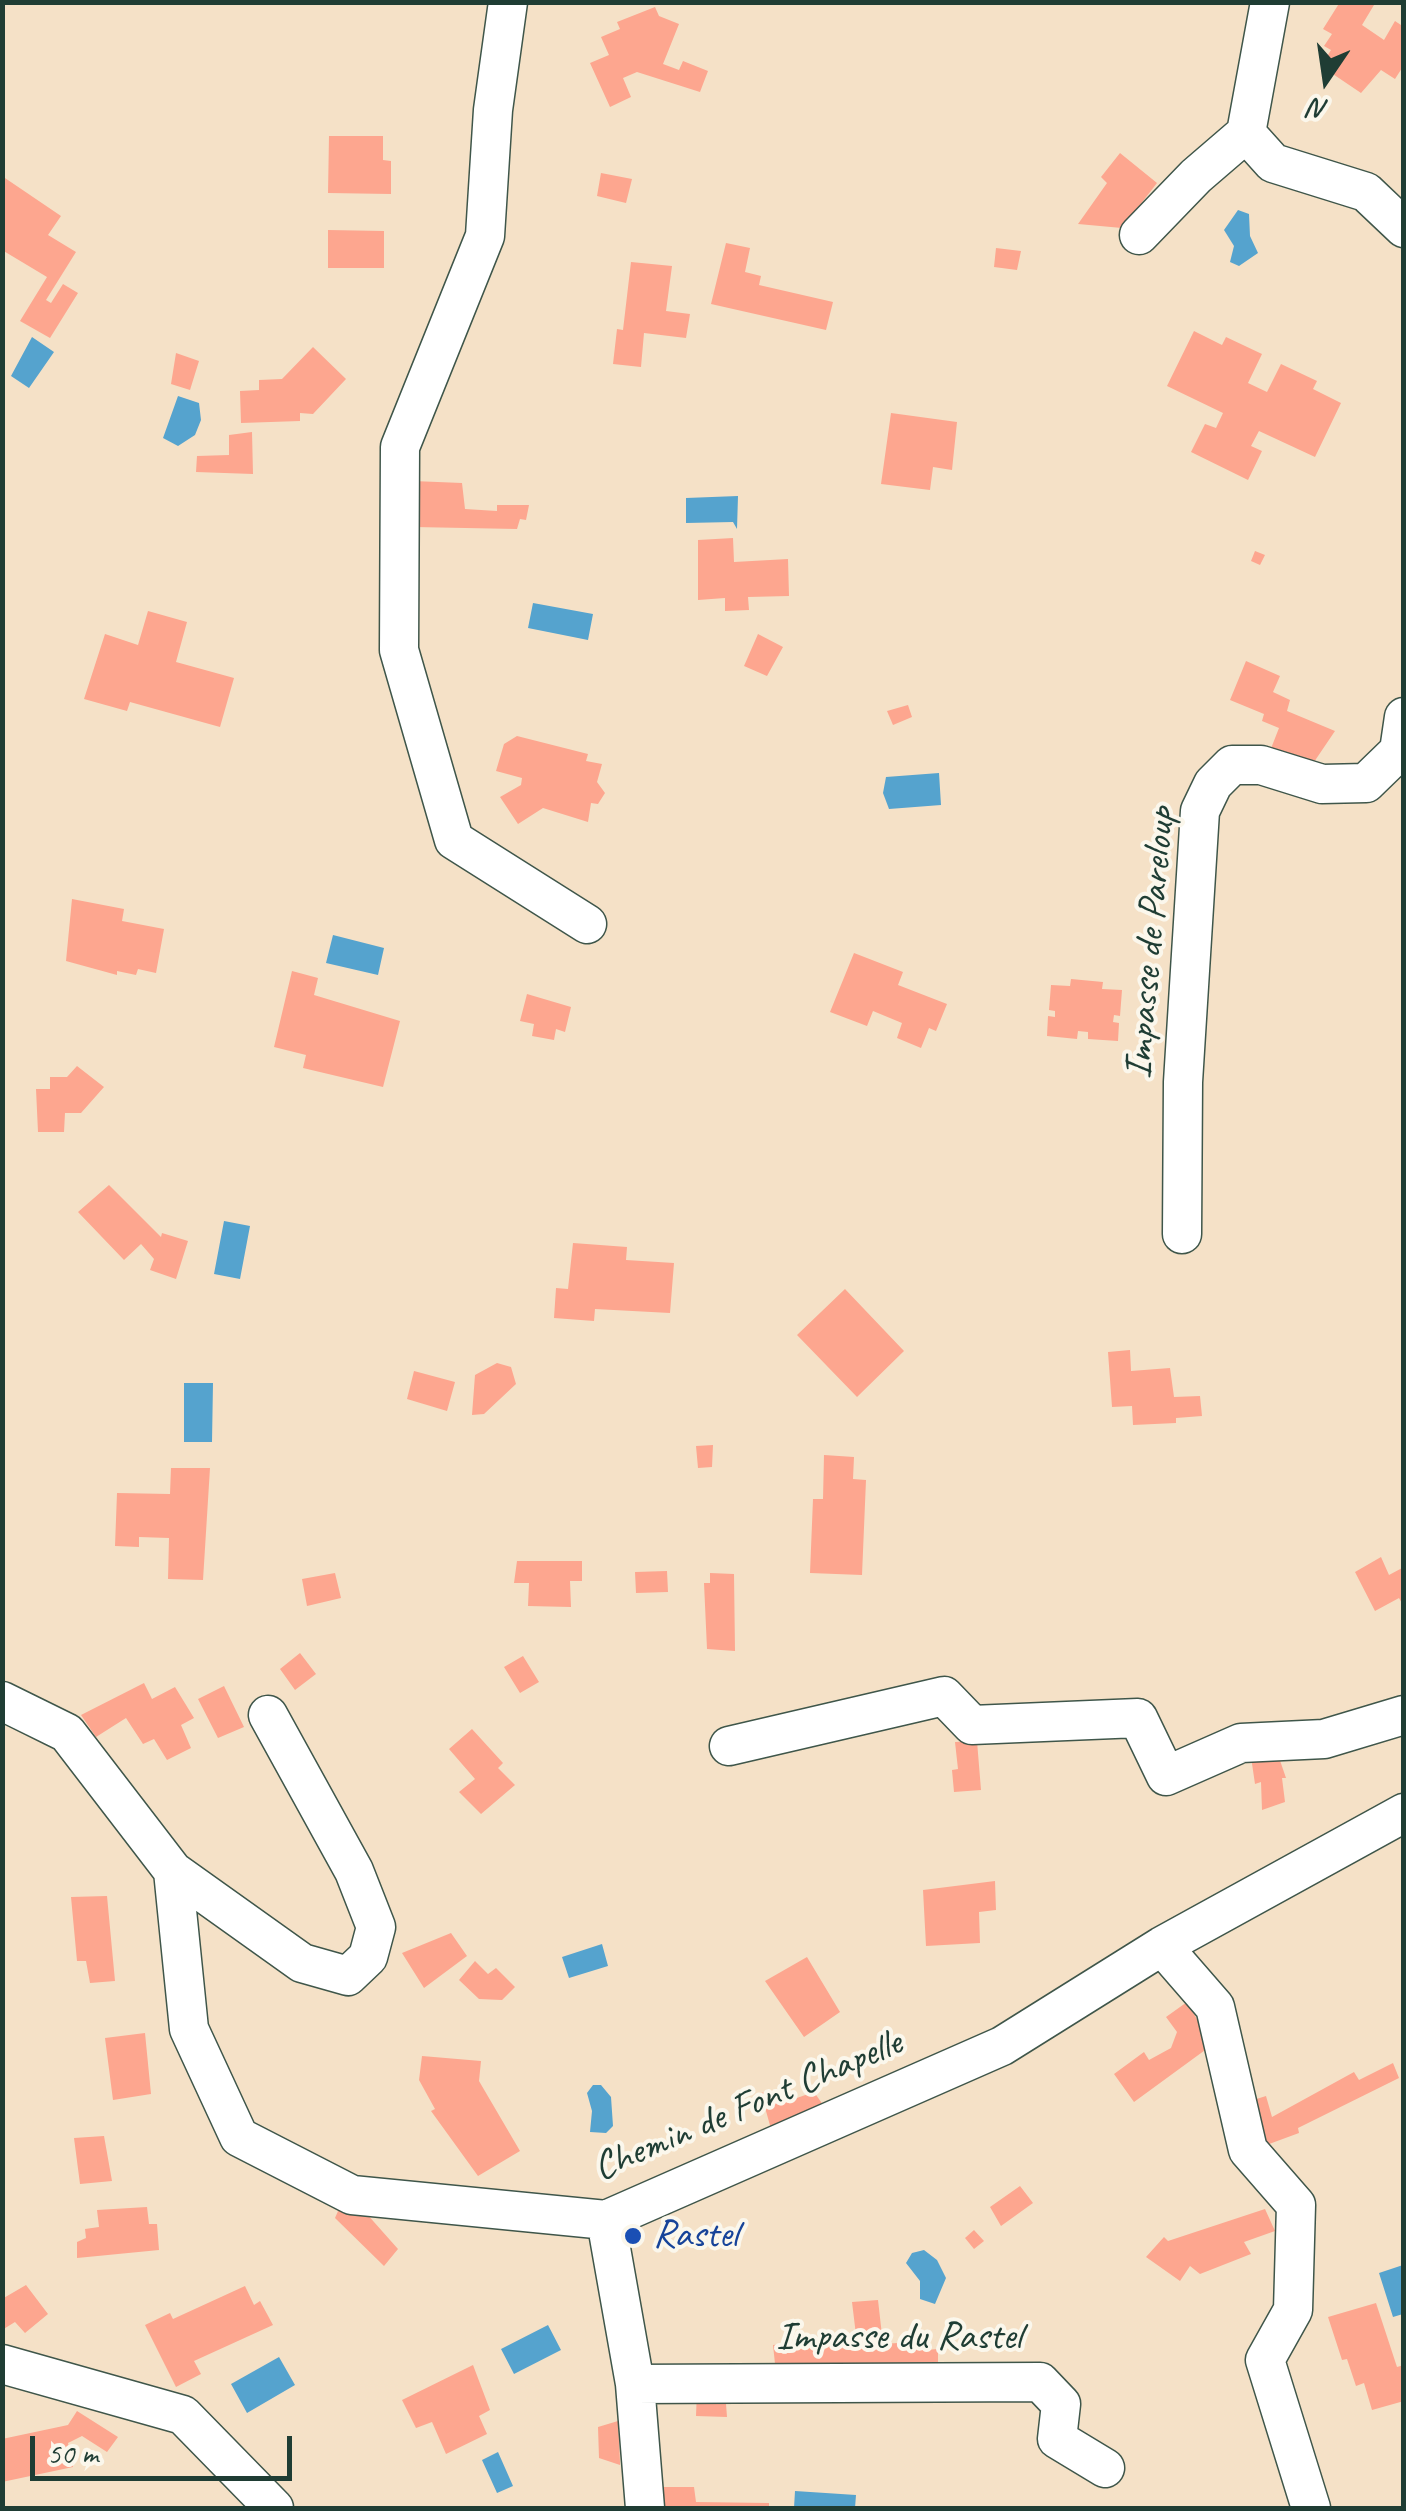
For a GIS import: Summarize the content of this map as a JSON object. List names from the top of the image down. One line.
{"streets":{"street":["Impasse de Pareloup","Chemin de Font Chapelle","Impasse du Rastel"]},"places":["Rastel"],"scale_bar":"50 m","north":"bottom"}
